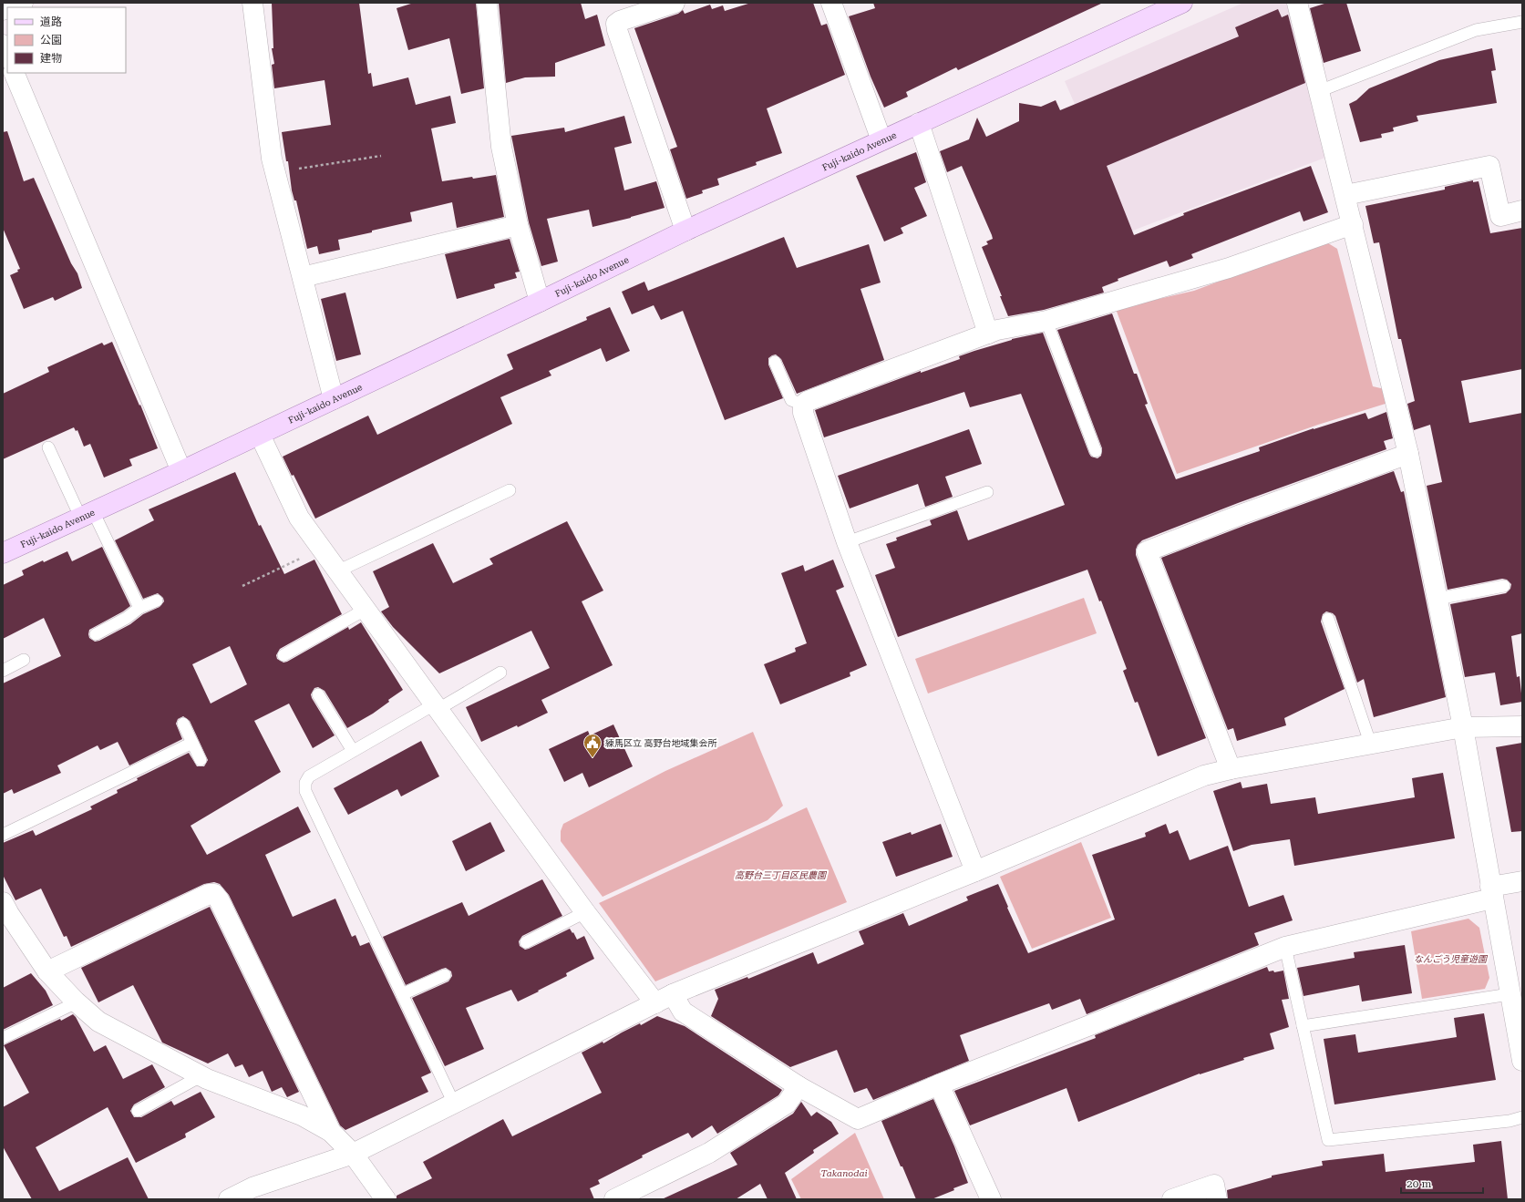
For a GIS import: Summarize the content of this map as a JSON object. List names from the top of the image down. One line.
{"streets":{"main road":["Fuji-kaido Avenue"]},"parks":["高野台三丁目区民農園","なんごう児童遊園","Takanodai"],"places":{"public building":["練馬区立 高野台地域集会所"]},"legend":["道路","公園","建物"],"scale_bar":"20 m"}
